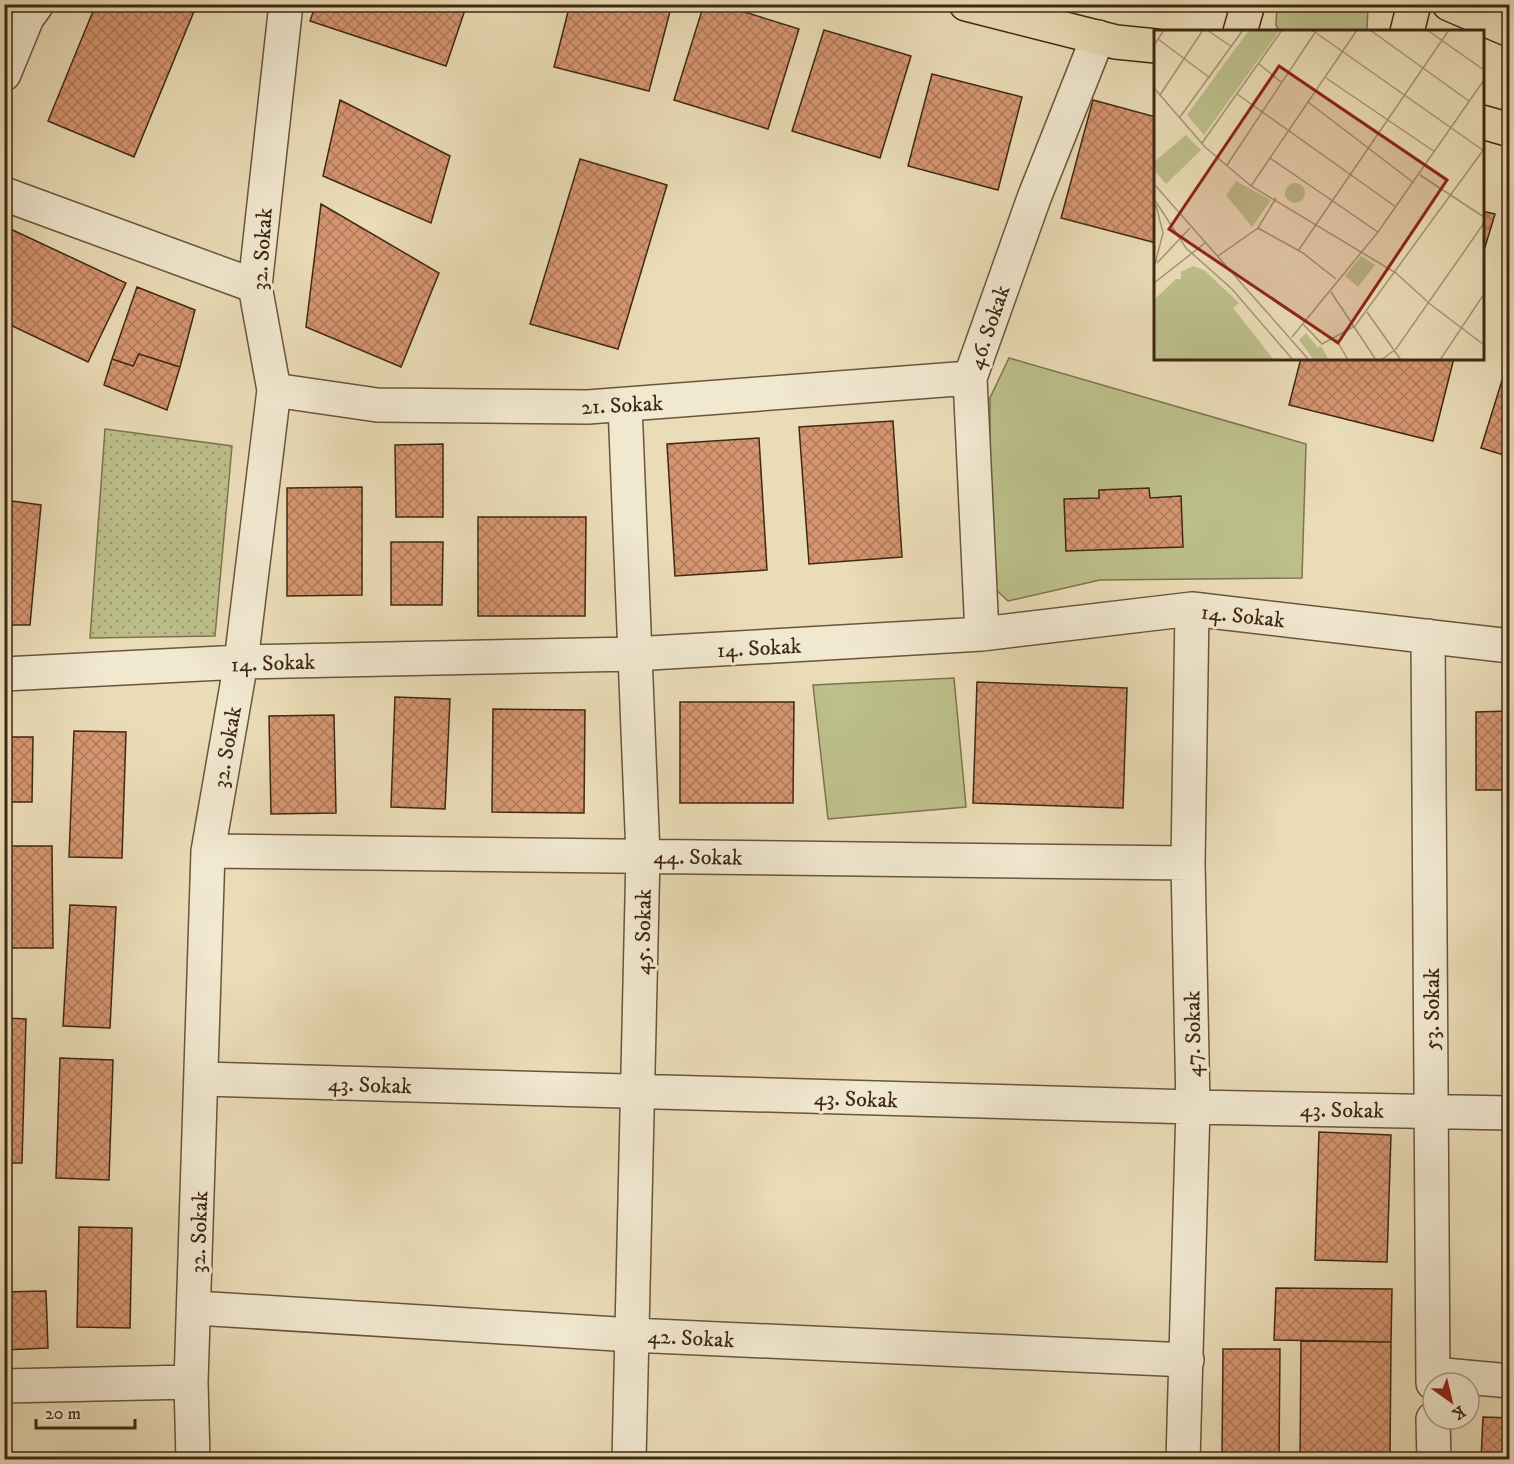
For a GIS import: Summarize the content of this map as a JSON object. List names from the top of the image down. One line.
{"streets":{"street":["32. Sokak","46. Sokak","21. Sokak","14. Sokak","44. Sokak","45. Sokak","53. Sokak","47. Sokak","43. Sokak","42. Sokak"]},"crossings":[["32. Sokak","21. Sokak"],["32. Sokak","14. Sokak"],["32. Sokak","44. Sokak"],["32. Sokak","43. Sokak"],["32. Sokak","42. Sokak"],["46. Sokak","21. Sokak"],["46. Sokak","14. Sokak"],["21. Sokak","45. Sokak"],["14. Sokak","45. Sokak"],["14. Sokak","53. Sokak"],["14. Sokak","47. Sokak"],["44. Sokak","45. Sokak"],["44. Sokak","47. Sokak"],["45. Sokak","43. Sokak"],["45. Sokak","42. Sokak"],["53. Sokak","43. Sokak"],["47. Sokak","43. Sokak"],["47. Sokak","42. Sokak"]],"scale_bar":"20 m","north":"bottom right"}
